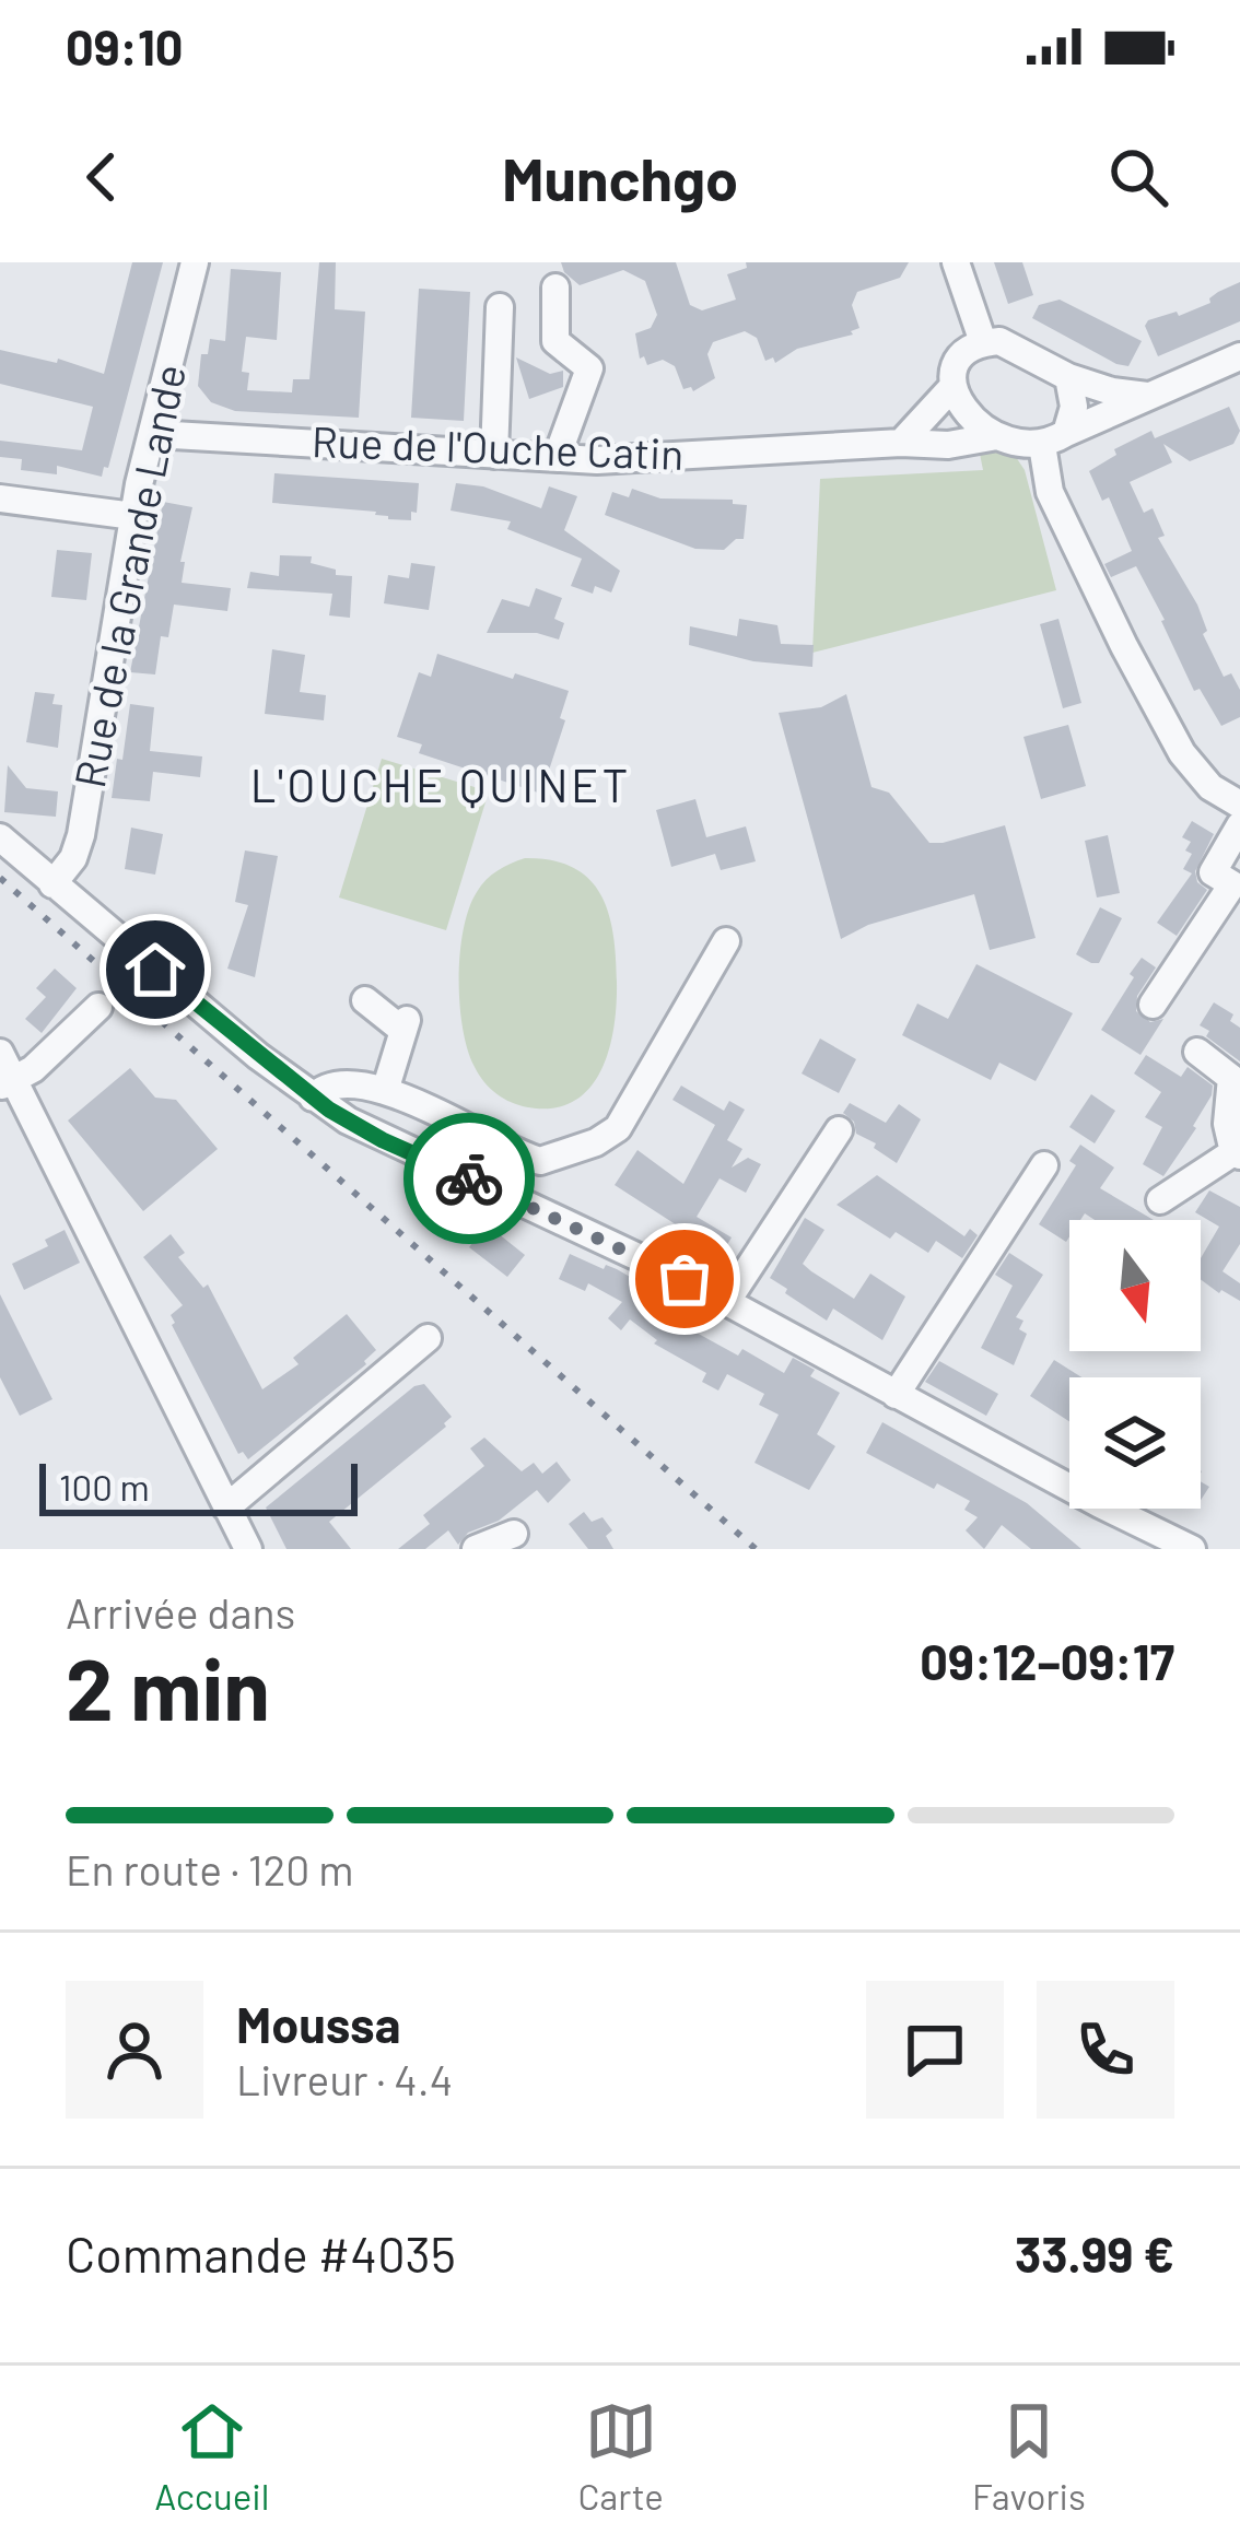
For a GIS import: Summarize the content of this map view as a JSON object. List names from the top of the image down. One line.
{"streets":{"street":["Rue de l'Ouche Catin","Rue de la Grande Lande"]},"crossings":[["Rue de l'Ouche Catin","Rue de la Grande Lande"]],"districts":["L'OUCHE QUINET"],"scale_bar":"100 m","north":"bottom","page":{"status":"09:10","header":"Munchgo","scale":"100 m","heading":["2 min","Arrivée dans","09:12–09:17"],"panel":["Moussa","Livreur · 4.4","Commande #4035","33.99 €"],"bar":"En route · 120 m","tabs":["Accueil","Carte","Favoris"]}}
